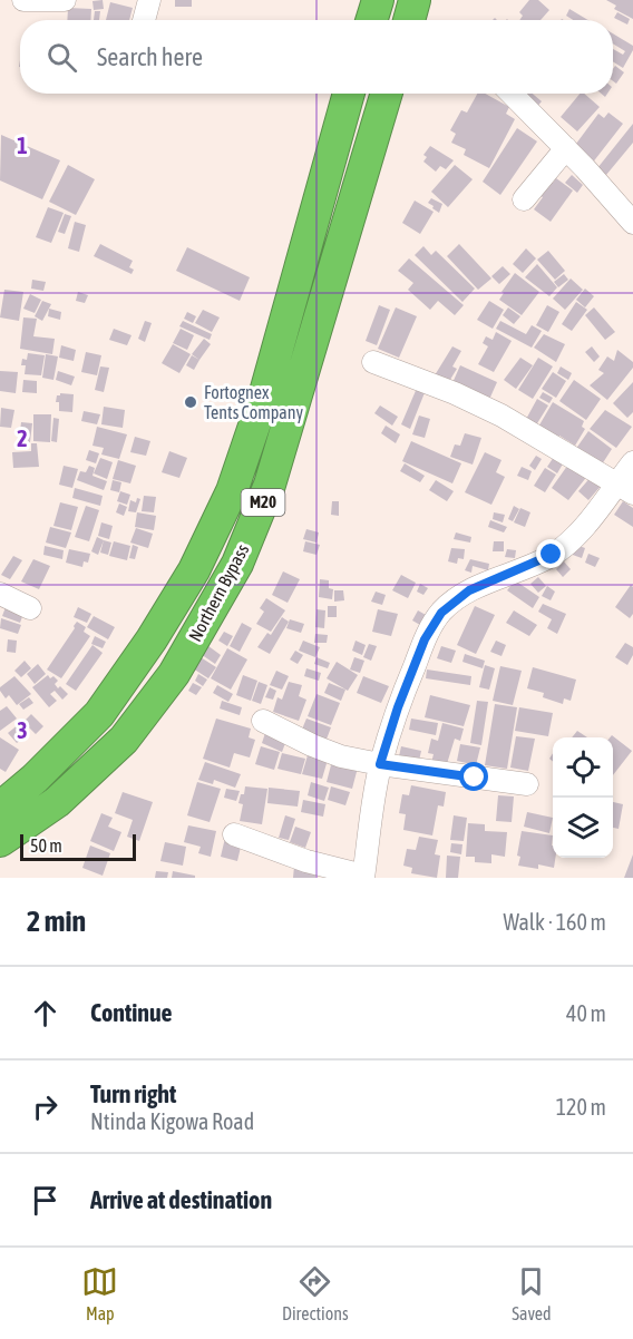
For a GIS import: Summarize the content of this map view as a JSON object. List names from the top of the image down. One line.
{"streets":{"highway":["M20","Northern Bypass"]},"places":["Fortognex Tents Company"],"scale_bar":"50 m","page":{"search":"Search here","scale":"50 m","heading":["2 min","Walk · 160 m"],"list":[["Continue","40 m"],["Turn right","Ntinda Kigowa Road","120 m"],"Arrive at destination"],"nav":["Map","Directions","Saved"]},"grid":{"rows":["1","2","3"]}}
